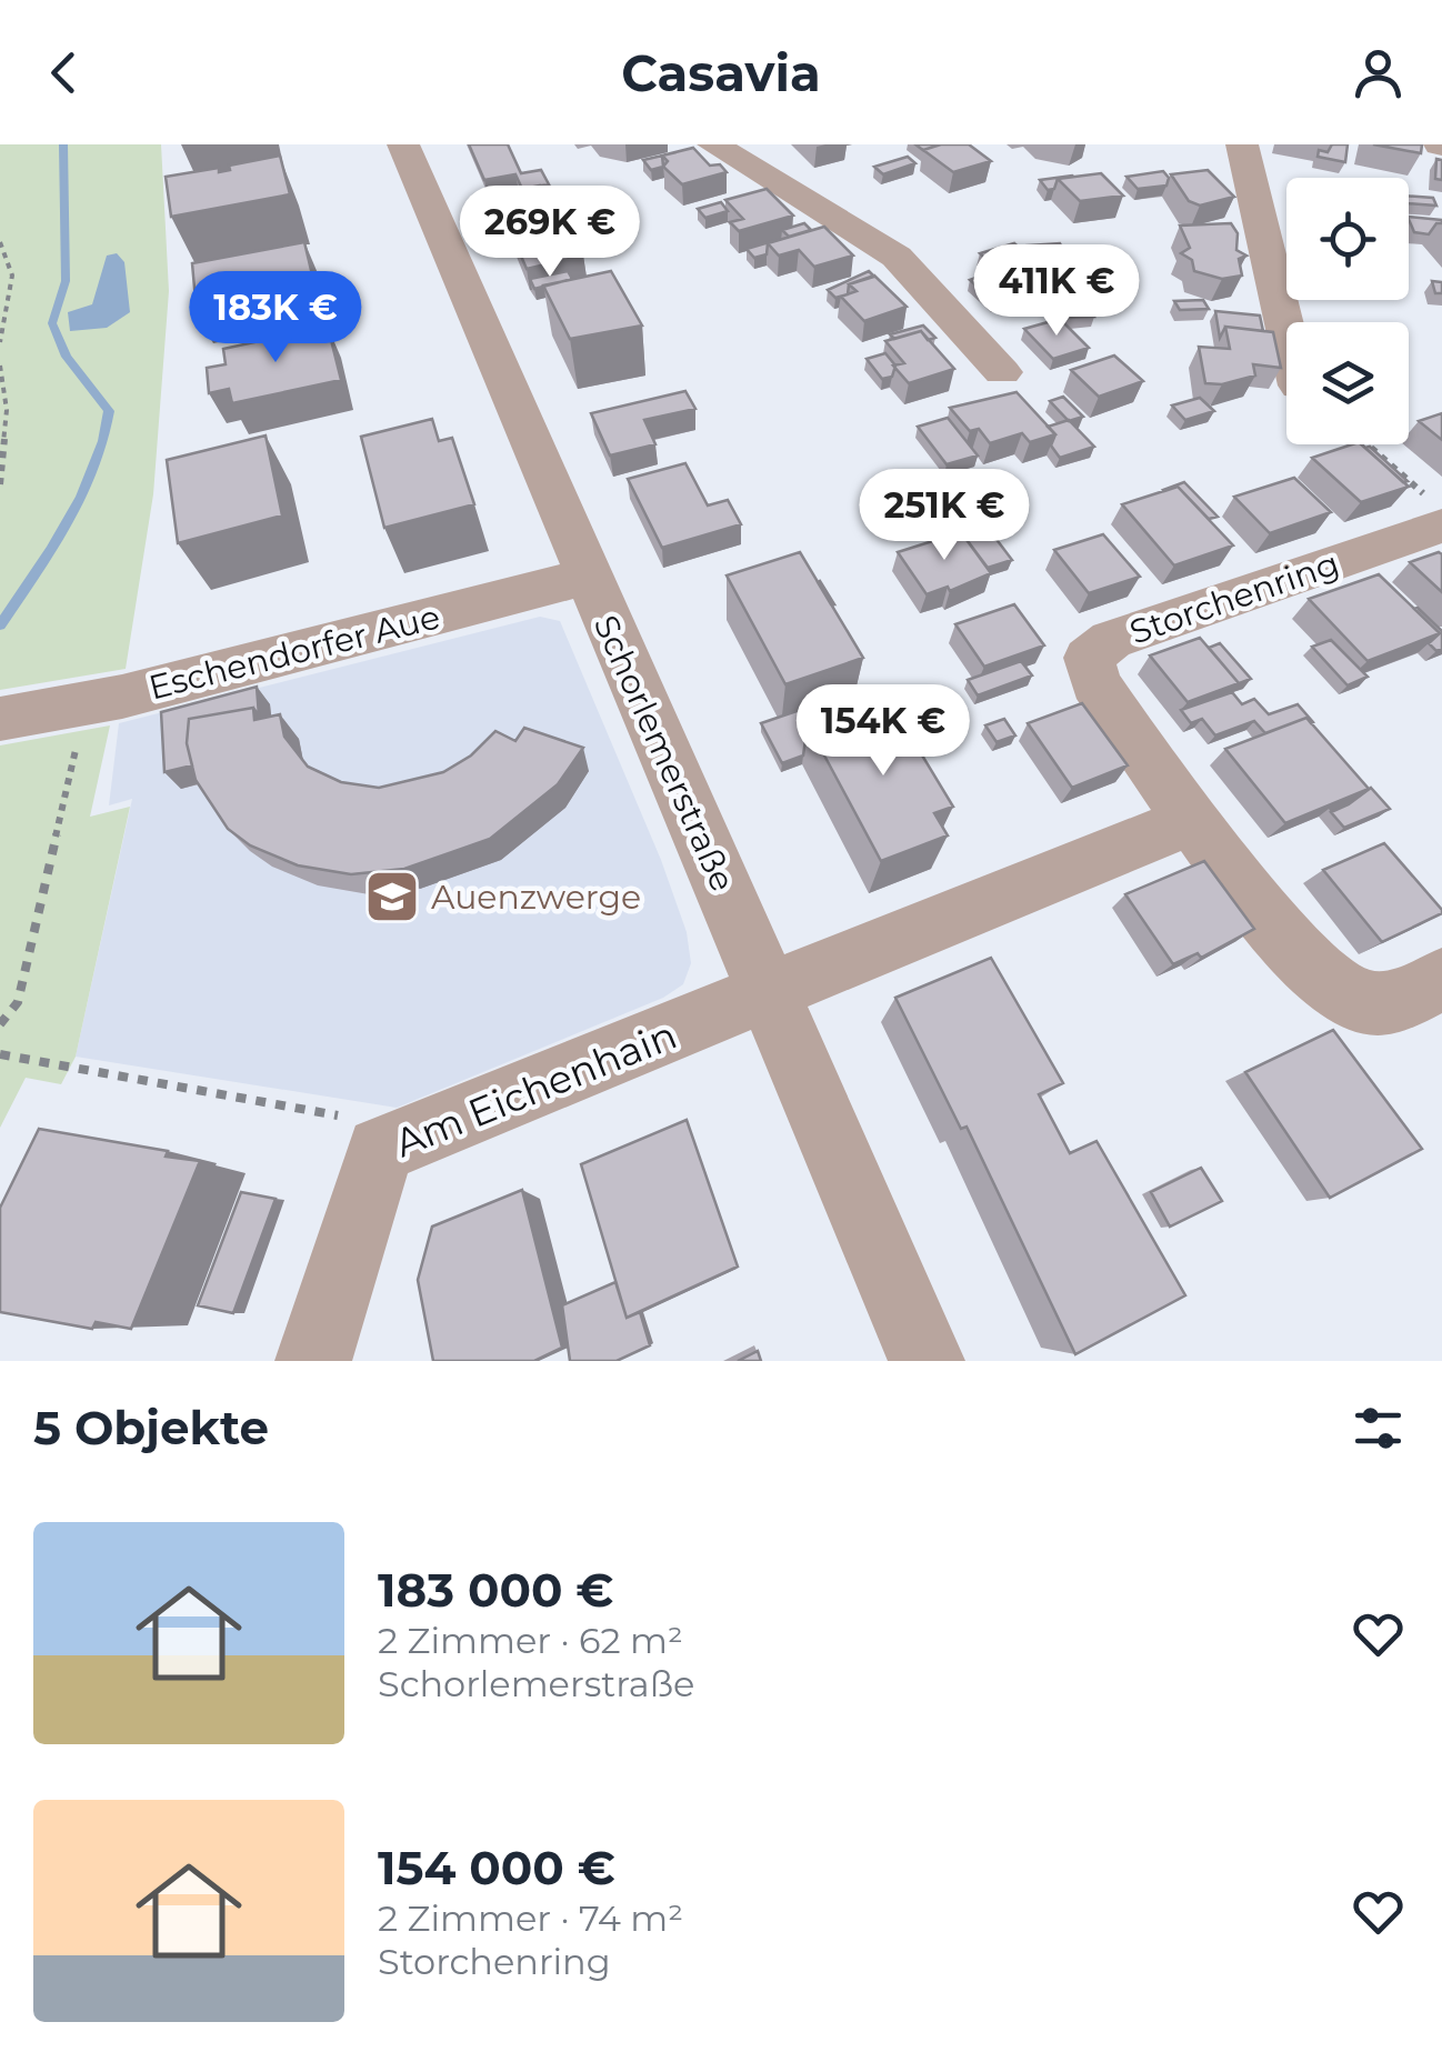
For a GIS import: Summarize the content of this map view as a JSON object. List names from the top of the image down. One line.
{"streets":{"street":["Storchenring","Eschendorfer Aue","Schorlemerstraße","Am Eichenhain"]},"crossings":[["Eschendorfer Aue","Schorlemerstraße"],["Schorlemerstraße","Am Eichenhain"]],"places":{"school or university":["Auenzwerge"]},"page":{"header":"Casavia","price":["269K €","411K €","183K €","251K €","154K €"],"heading":"5 Objekte","list":[{"name":"183 000 €","note":"2 Zimmer · 62 m² · Schorlemerstraße"},{"name":"154 000 €","note":"2 Zimmer · 74 m² · Storchenring"}]}}
